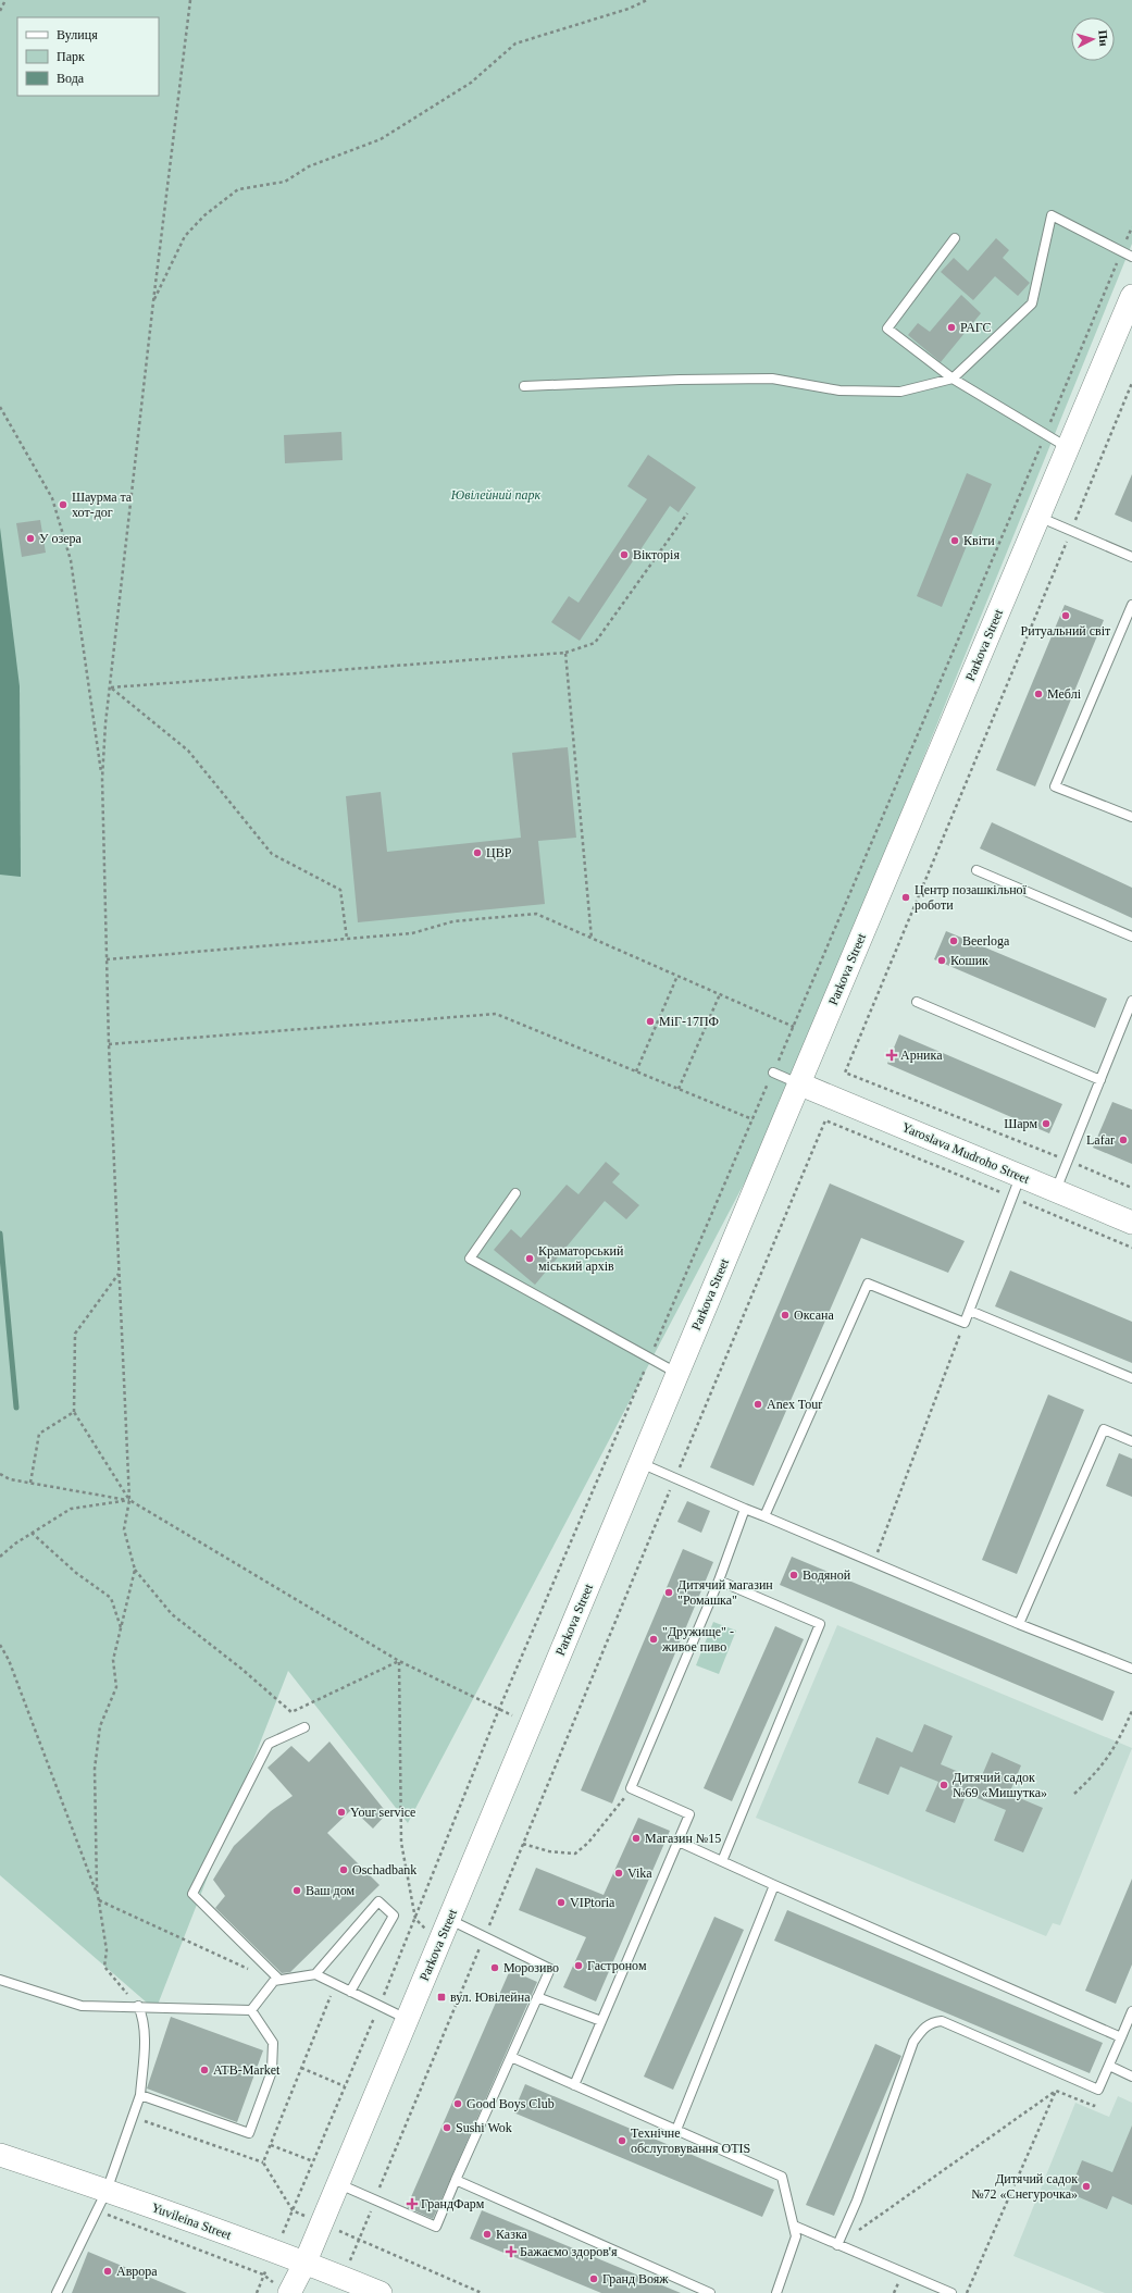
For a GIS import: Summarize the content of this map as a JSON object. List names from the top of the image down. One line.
{"streets":{"street":["Parkova Street","Yaroslava Mudroho Street","Yuvileina Street"]},"crossings":[["Parkova Street","Yaroslava Mudroho Street"],["Parkova Street","Yuvileina Street"]],"parks":["Ювілейний парк"],"places":{"other":["РАГС","Шаурма та хот-дог","У озера","Квіти","Вікторія","Ритуальний світ","Меблі","ЦВР","Центр позашкільної роботи","Beerloga","Кошик","МіГ-17ПФ","Шарм","Lafar","Краматорський міський архів","Оксана","Anex Tour","Водяной","Дитячий магазин \"Ромашка\"","\"Дружище\" - живое пиво","Дитячий садок №69 «Мишутка»","Your service","Магазин №15","Oschadbank","Vika","Ваш дом","VIPtoria","Гастроном","Морозиво","ATB-Market","Good Boys Club","Sushi Wok","Технічне обслуговування OTIS","Дитячий садок №72 «Снегурочка»","Казка","Аврора","Гранд Вояж"],"health":["Арника","ГрандФарм","Бажаємо здоров'я"],"transit":["вул. Ювілейна"]},"legend":["Вулиця","Парк","Вода"],"north":"right"}
